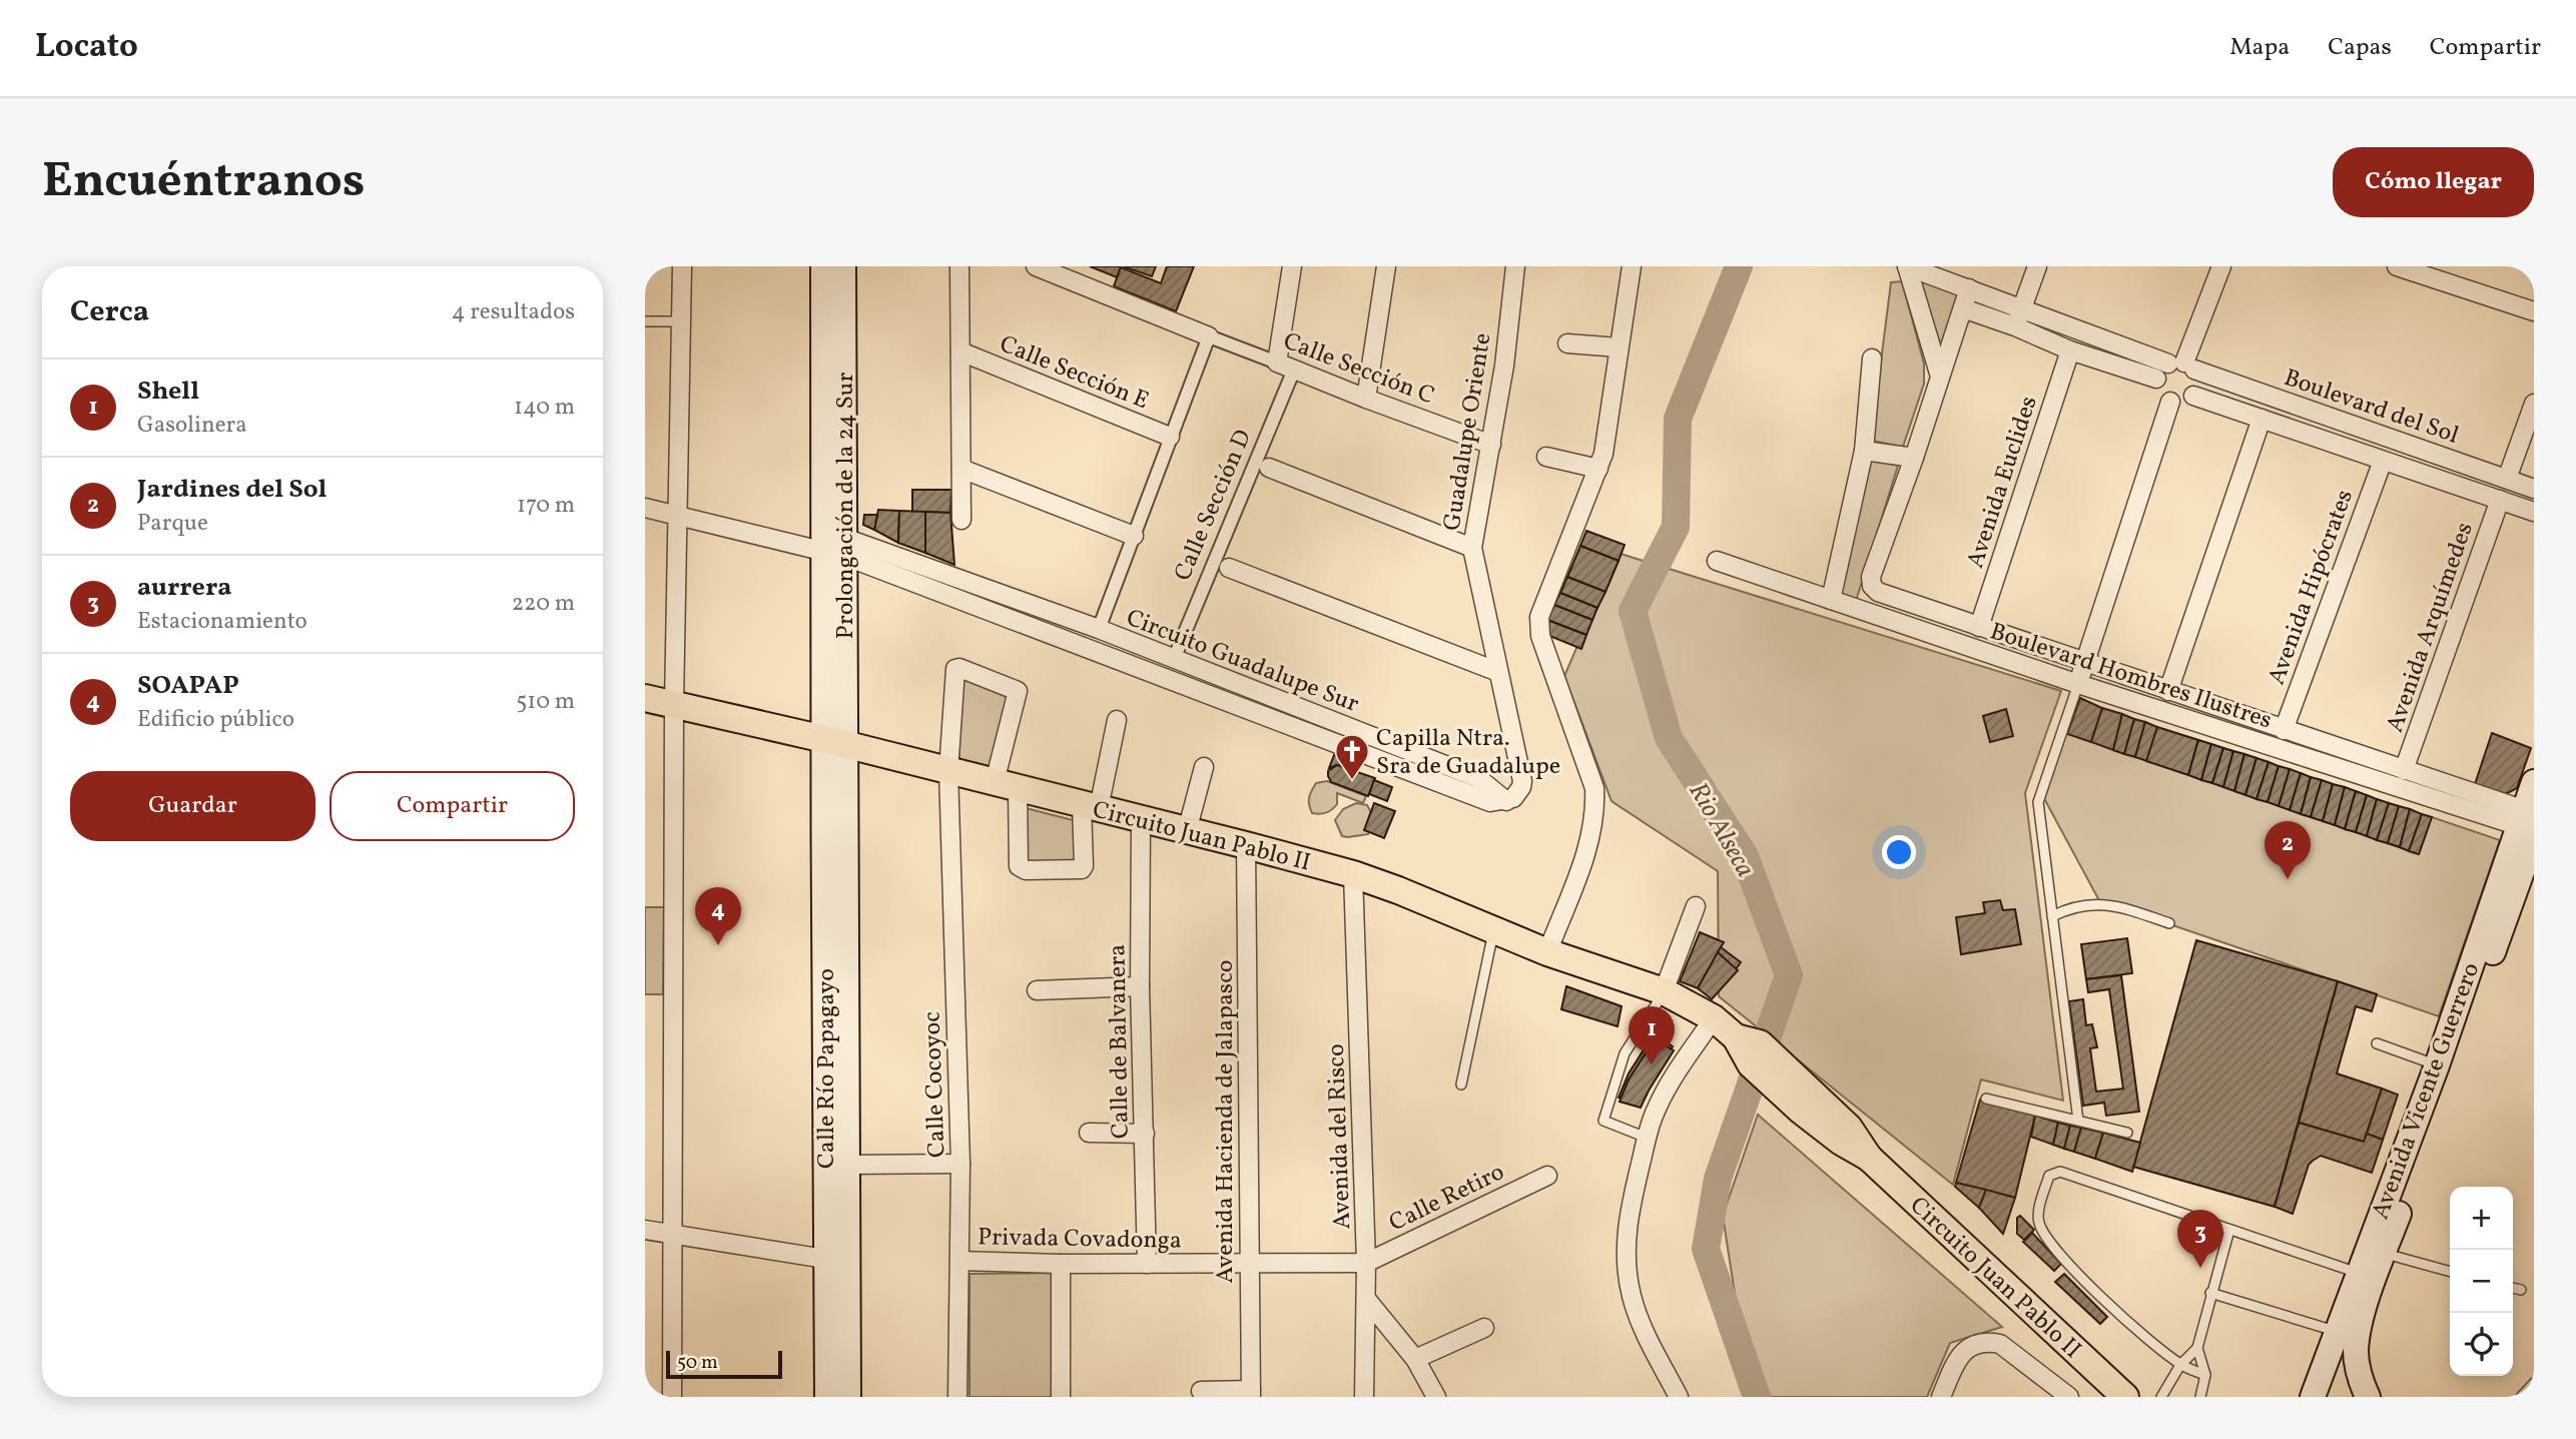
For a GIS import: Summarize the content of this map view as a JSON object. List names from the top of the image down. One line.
{"streets":{"main road":["Prolongación de la 24 Sur","Circuito Juan Pablo II","Calle Río Papagayo","Avenida Vicente Guerrero"],"street":["Calle Sección C","Calle Sección E","Boulevard del Sol","Guadalupe Oriente","Avenida Euclides","Calle Sección D","Avenida Hipócrates","Avenida Arquímedes","Circuito Guadalupe Sur","Boulevard Hombres Ilustres","Calle de Balvanera","Calle Cocoyoc","Avenida Hacienda de Jalapasco","Avenida del Risco","Calle Retiro","Privada Covadonga"]},"crossings":[["Calle Sección C","Calle Sección E"],["Calle Sección C","Guadalupe Oriente"],["Calle Sección C","Calle Sección D"],["Calle Sección E","Circuito Guadalupe Sur"],["Boulevard del Sol","Avenida Hipócrates"],["Boulevard del Sol","Avenida Arquímedes"],["Guadalupe Oriente","Calle Sección D"],["Guadalupe Oriente","Circuito Guadalupe Sur"],["Avenida Euclides","Boulevard Hombres Ilustres"],["Calle Sección D","Circuito Guadalupe Sur"],["Prolongación de la 24 Sur","Circuito Guadalupe Sur"],["Prolongación de la 24 Sur","Circuito Juan Pablo II"],["Prolongación de la 24 Sur","Calle Río Papagayo"],["Avenida Hipócrates","Boulevard Hombres Ilustres"],["Avenida Arquímedes","Boulevard Hombres Ilustres"],["Boulevard Hombres Ilustres","Avenida Vicente Guerrero"],["Circuito Juan Pablo II","Calle de Balvanera"],["Circuito Juan Pablo II","Calle Río Papagayo"],["Circuito Juan Pablo II","Calle Cocoyoc"],["Circuito Juan Pablo II","Avenida Hacienda de Jalapasco"],["Circuito Juan Pablo II","Avenida del Risco"],["Calle de Balvanera","Privada Covadonga"],["Calle Cocoyoc","Privada Covadonga"],["Avenida Hacienda de Jalapasco","Privada Covadonga"],["Avenida del Risco","Calle Retiro"],["Avenida del Risco","Privada Covadonga"],["Calle Retiro","Privada Covadonga"]],"water":["Rio Alseca"],"places":{"church":["Capilla Ntra. Sra de Guadalupe"]},"scale_bar":"50 m","page":{"header":"Locato","nav":["Mapa","Capas","Compartir"],"buttons":["Cómo llegar",["Guardar","Compartir"]],"title":"Encuéntranos","heading":["Cerca","4 resultados"],"list":[{"mark":"1","name":"Shell","note":"Gasolinera","value":"140 m"},{"mark":"2","name":"Jardines del Sol","note":"Parque","value":"170 m"},{"mark":"3","name":"aurrera","note":"Estacionamiento","value":"220 m"},{"mark":"4","name":"SOAPAP","note":"Edificio público","value":"510 m"}],"pins":["2","4","1","3"],"map_buttons":["+","−"],"scale":"50 m"}}
